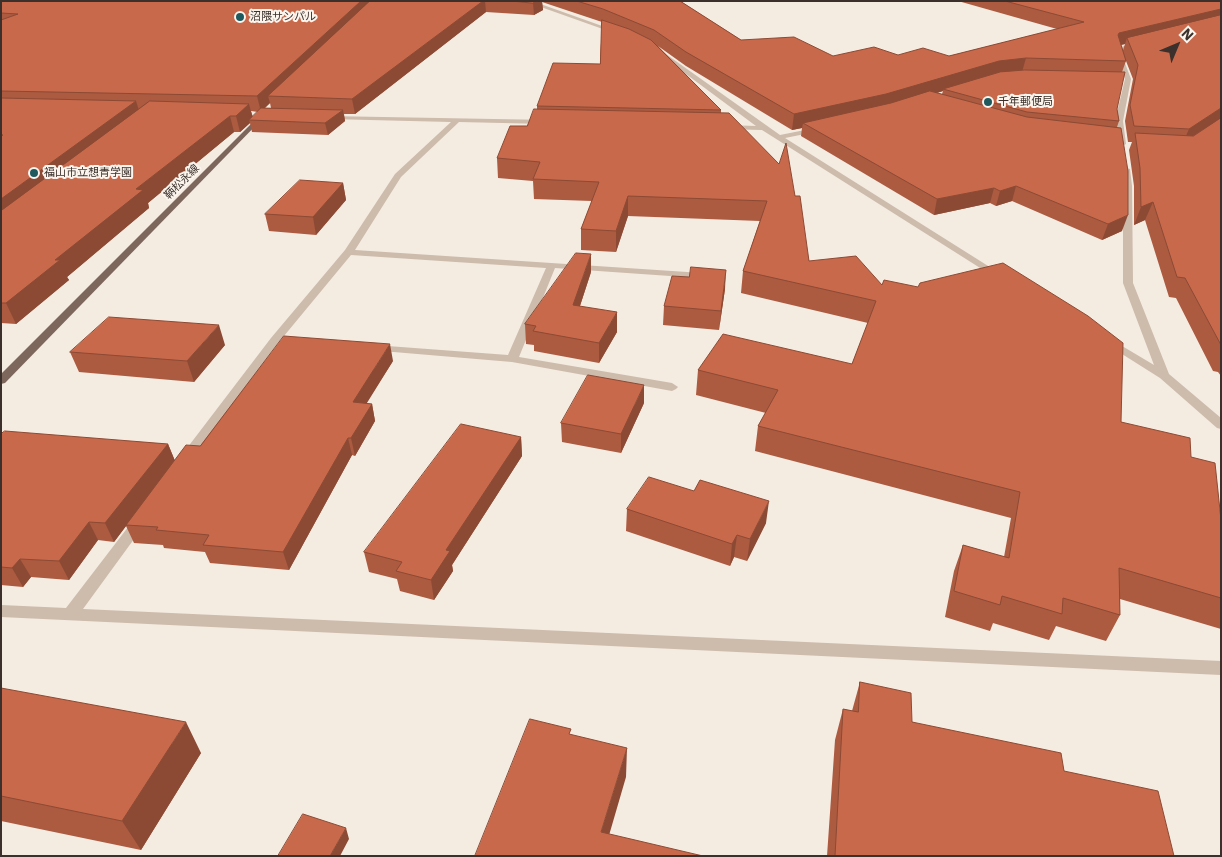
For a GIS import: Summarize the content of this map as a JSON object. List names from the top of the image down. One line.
{"streets":{"main road":["鞆松永線"]},"places":["沼隈サンパル","千年郵便局","福山市立想青学園"],"north":"top right"}
